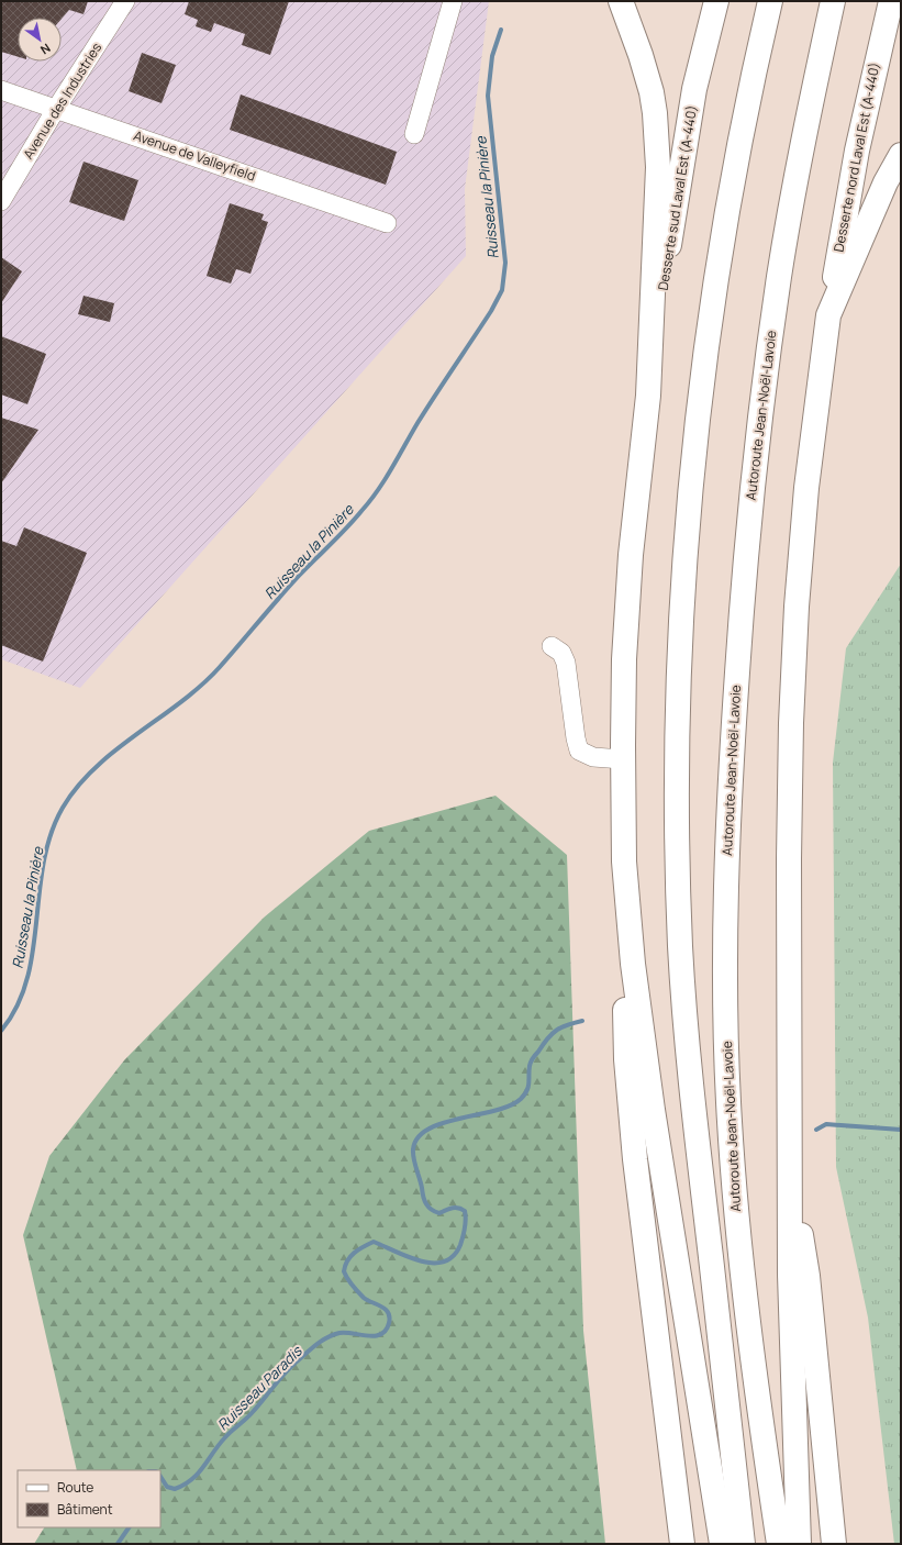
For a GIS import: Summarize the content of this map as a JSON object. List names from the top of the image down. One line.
{"streets":{"highway":["Desserte nord Laval Est (A-440)","Desserte sud Laval Est (A-440)","Autoroute Jean-Noël-Lavoie"],"street":["Avenue des Industries","Avenue de Valleyfield"]},"crossings":[["Avenue des Industries","Avenue de Valleyfield"]],"water":["Ruisseau la Pinière","Ruisseau Paradis"],"legend":["Route","Bâtiment"],"north":"bottom right"}
